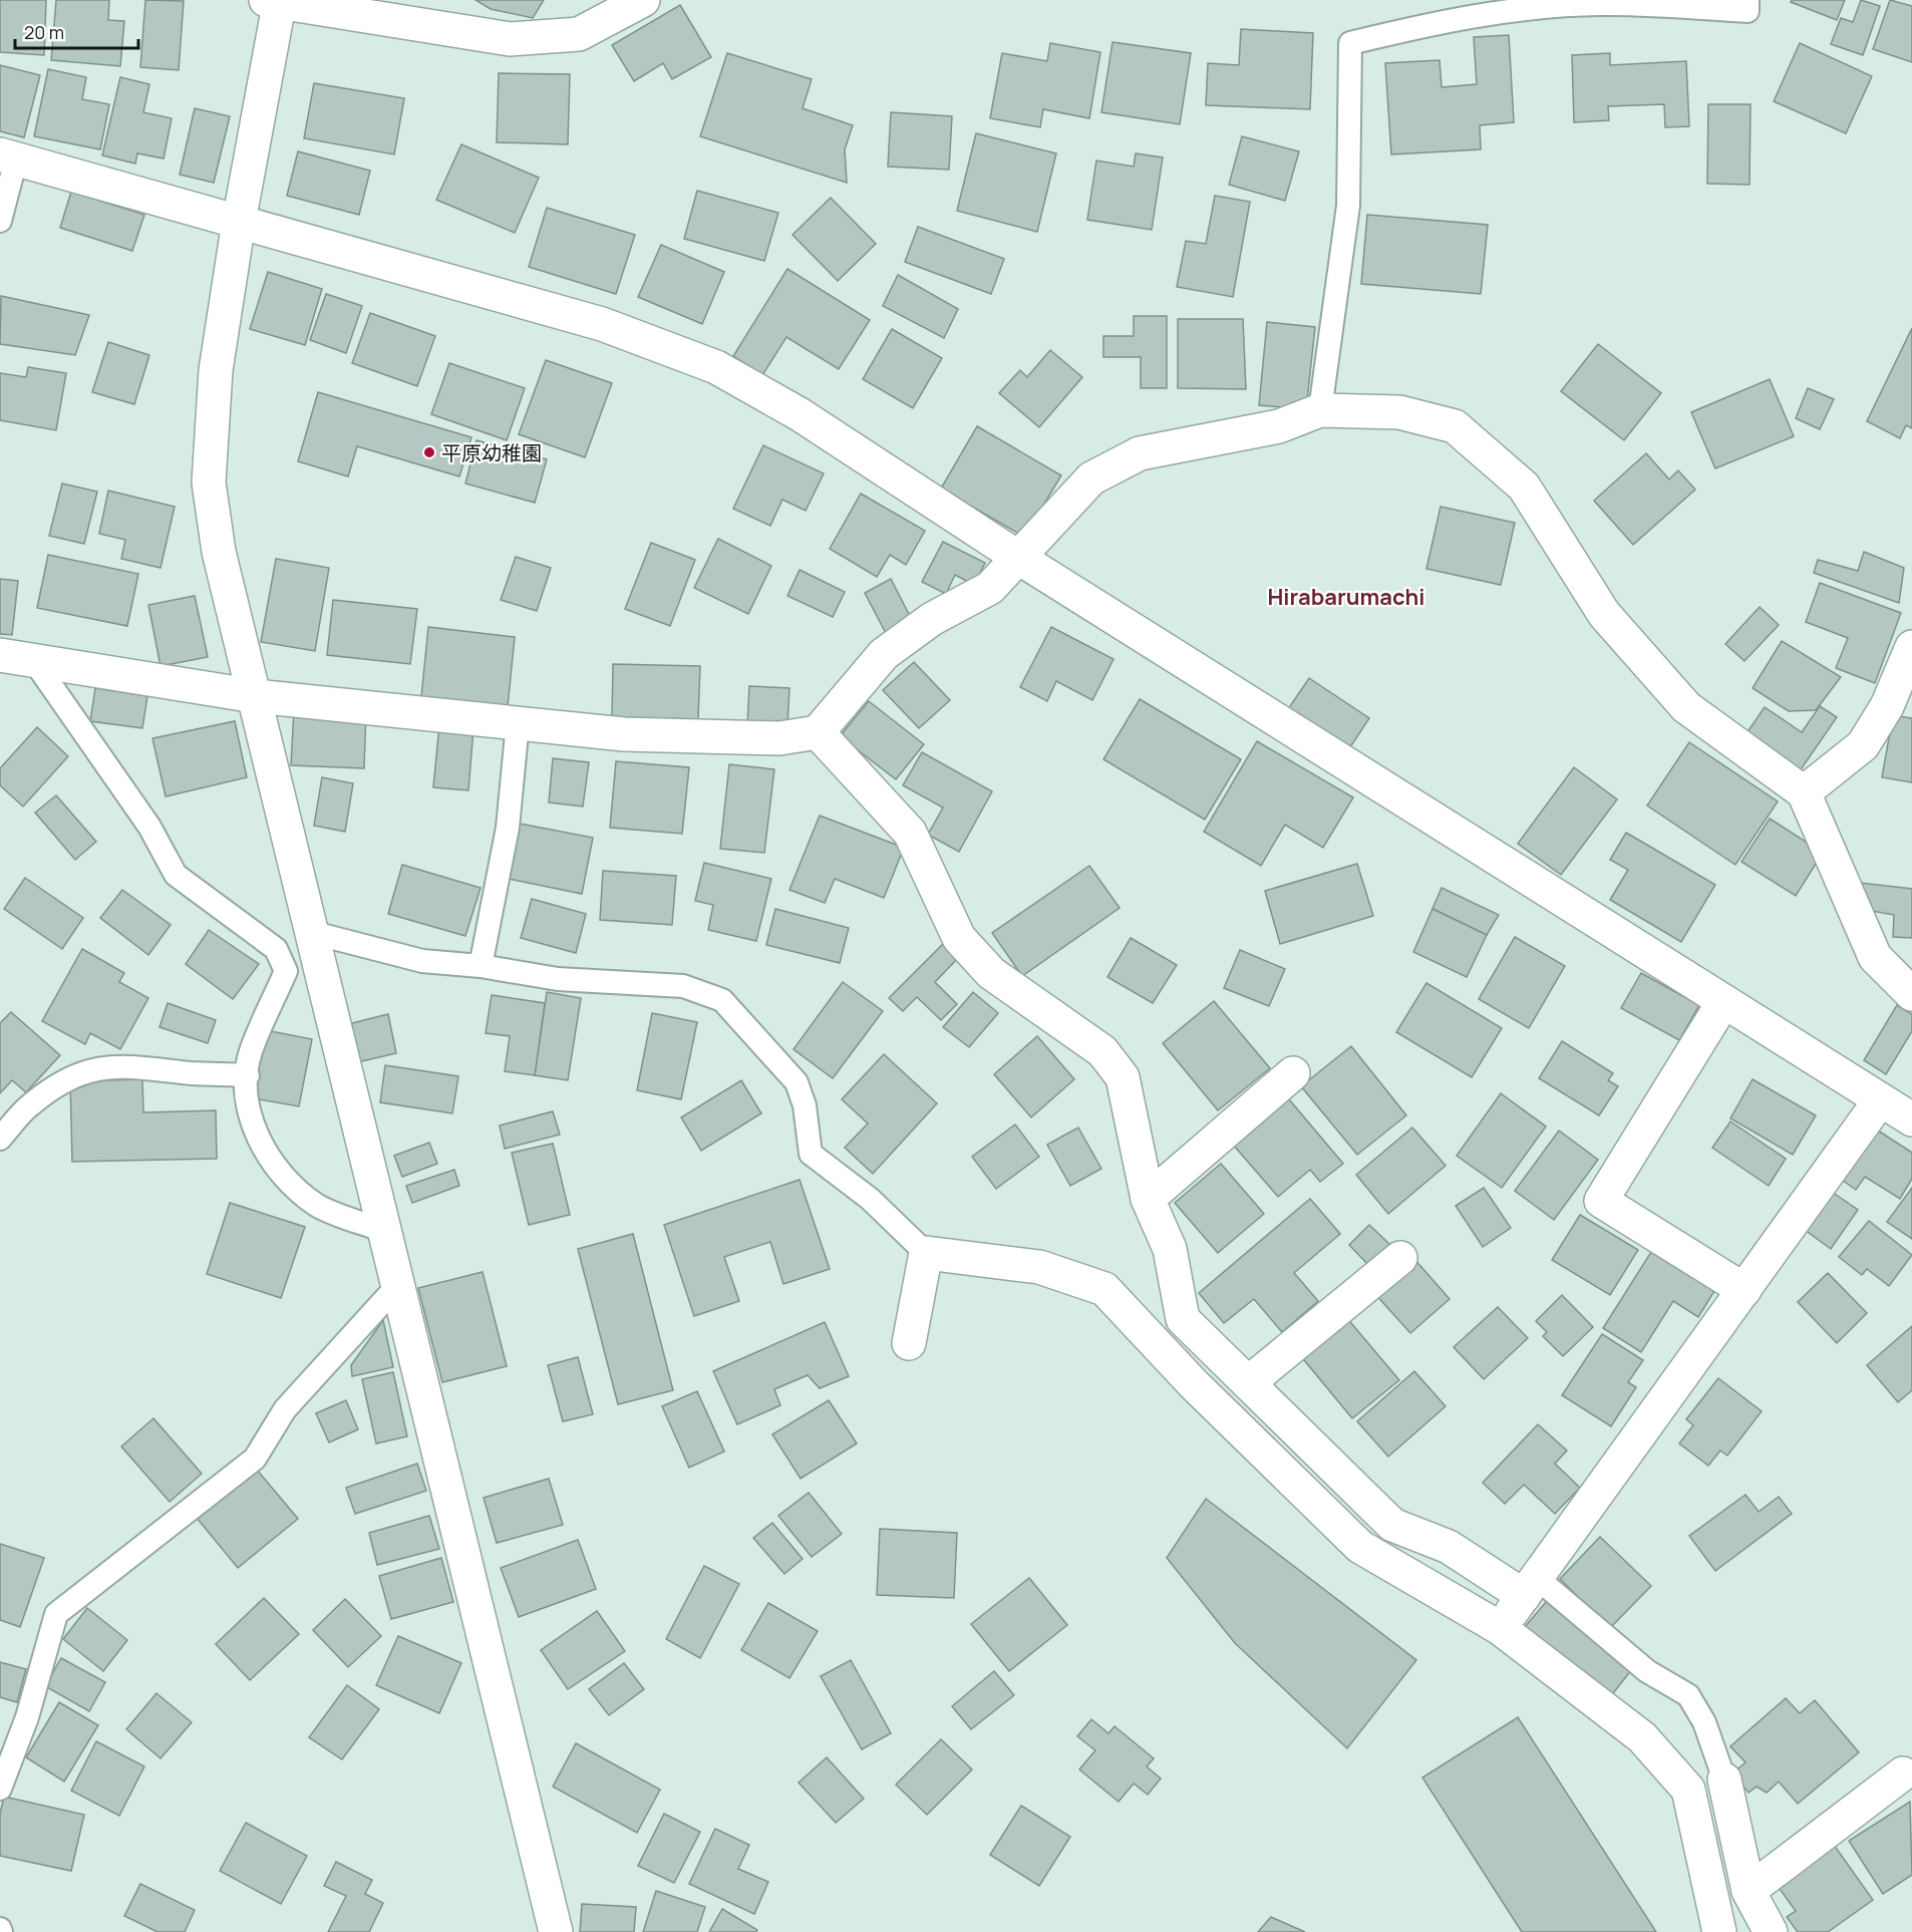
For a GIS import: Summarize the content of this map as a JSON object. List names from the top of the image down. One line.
{"districts":["Hirabarumachi"],"places":["平原幼稚園"],"scale_bar":"20 m"}
